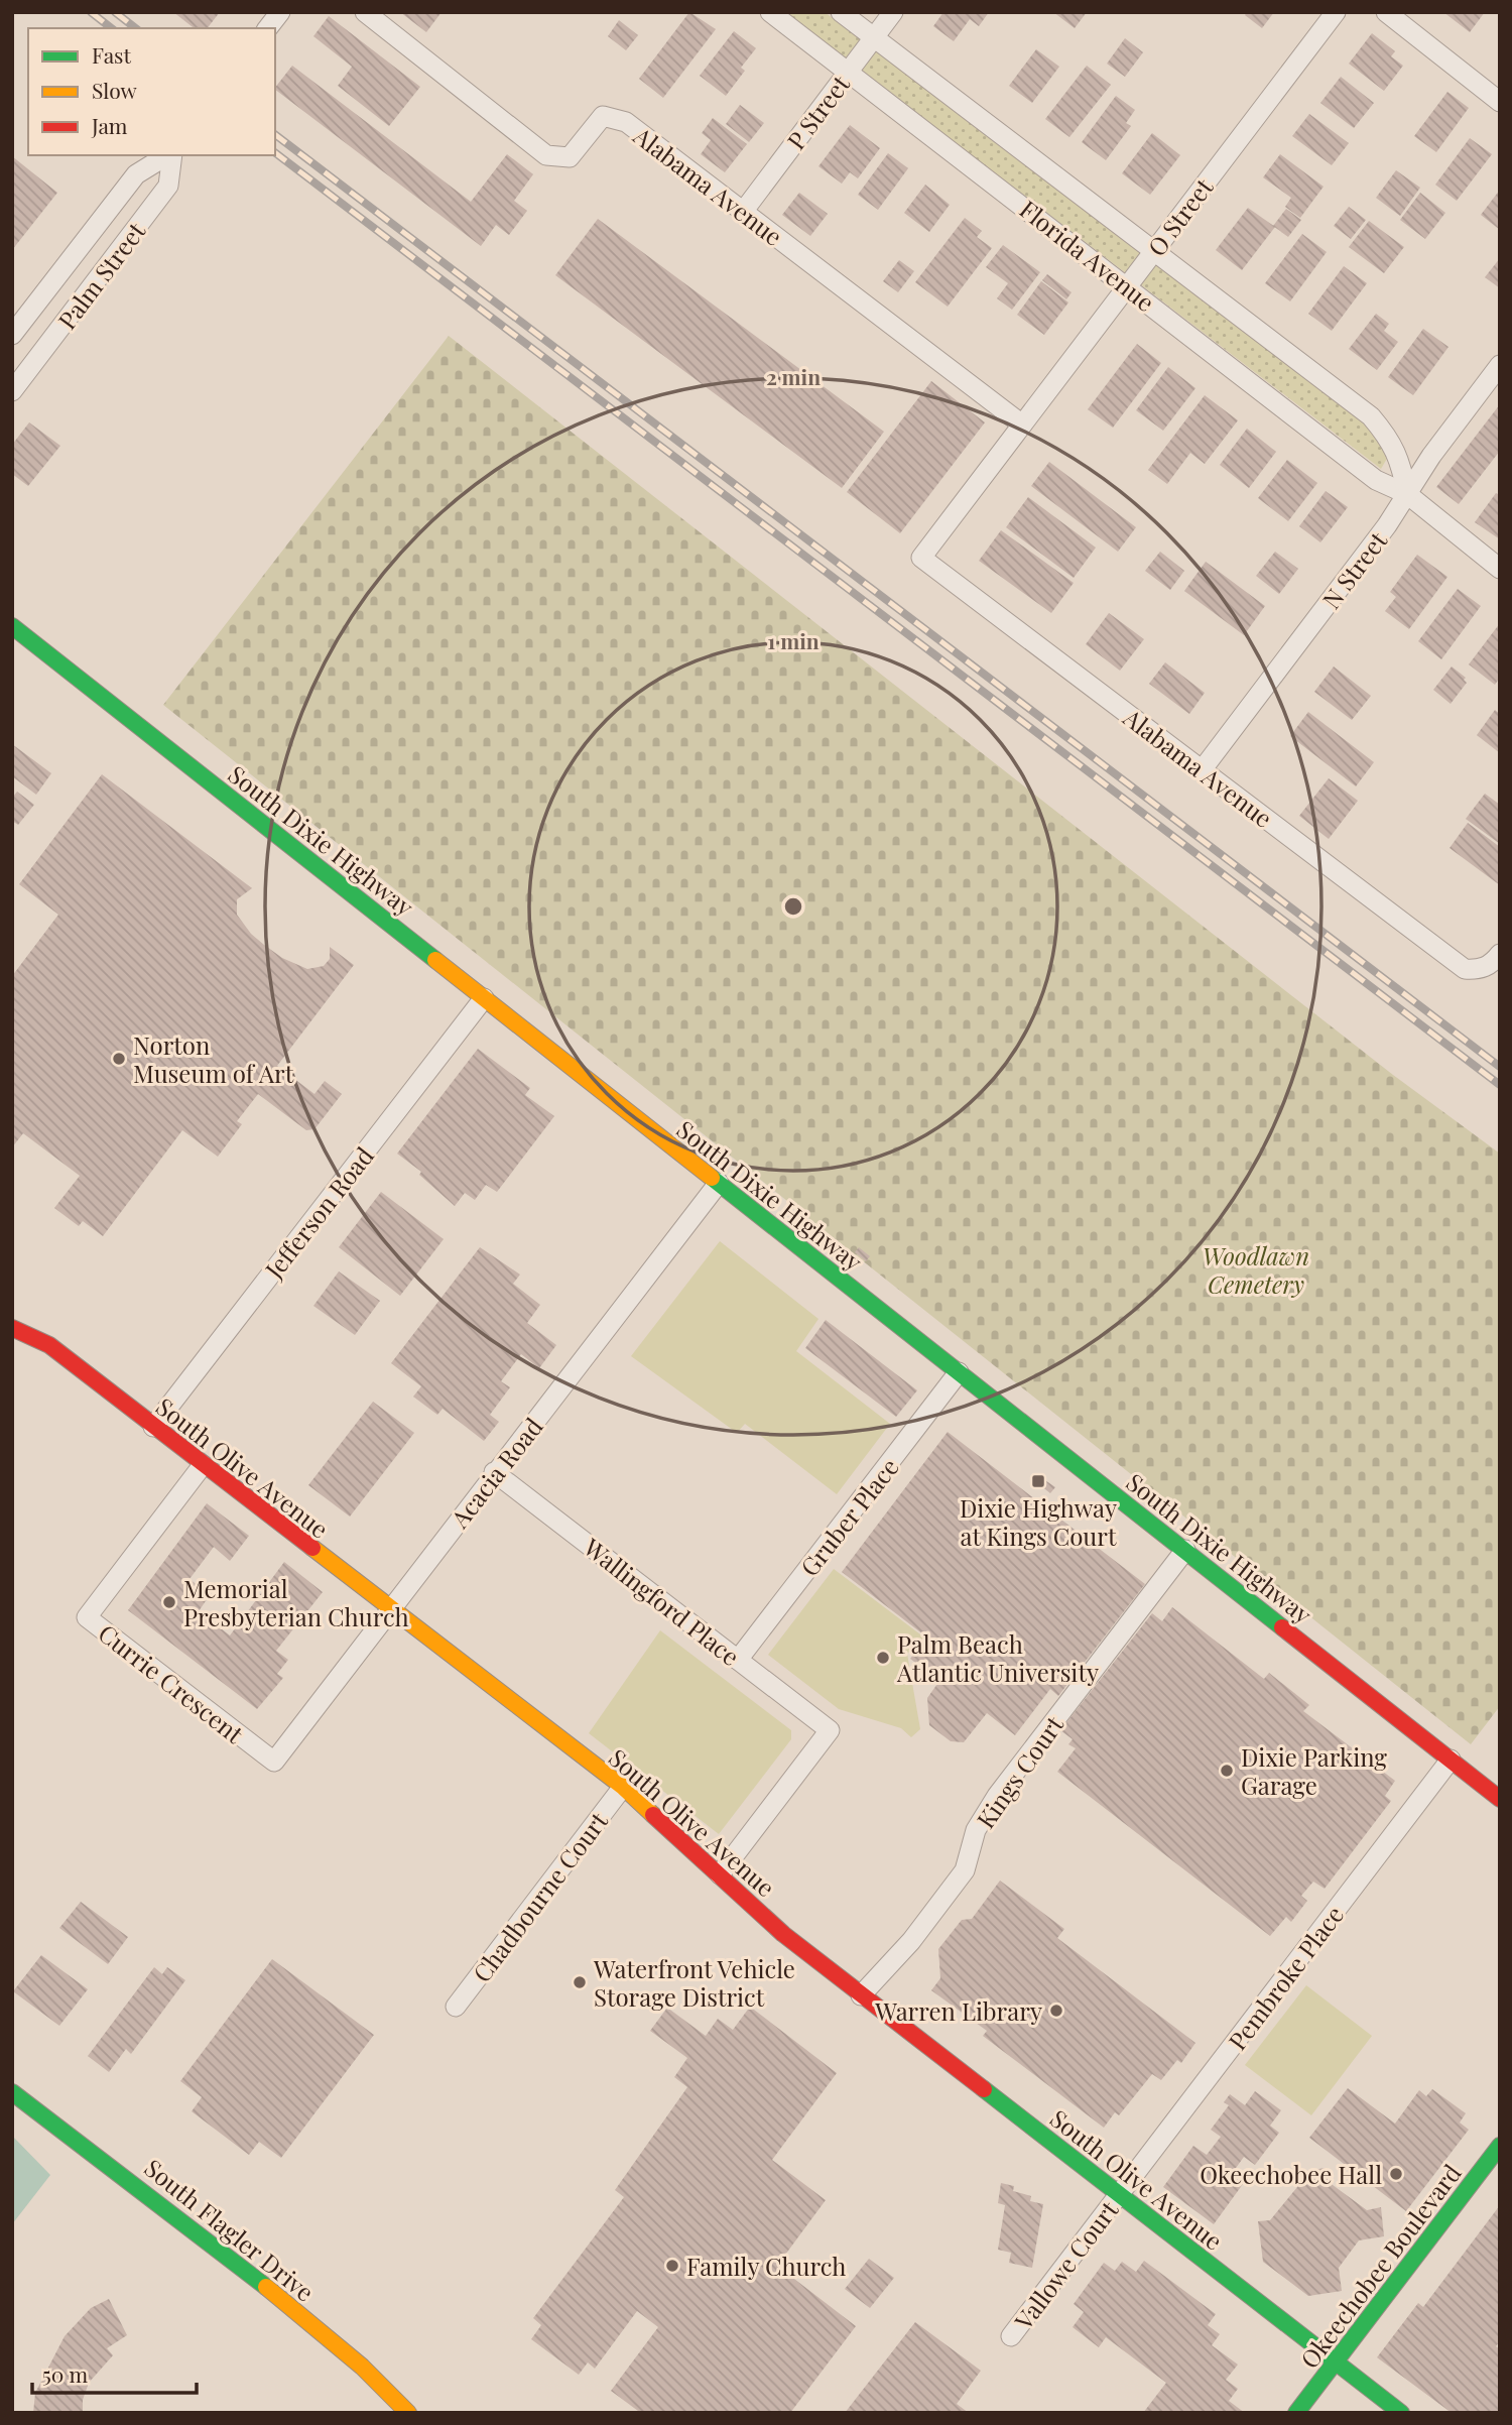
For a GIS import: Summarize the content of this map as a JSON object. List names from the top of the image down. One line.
{"streets":{"street":["P Street","Alabama Avenue","O Street","Florida Avenue","Palm Street","N Street","South Dixie Highway","Jefferson Road","South Olive Avenue","Acacia Road","Gruber Place","Wallingford Place","Currie Crescent","Kings Court","Chadbourne Court","Pembroke Place","South Flagler Drive","Vallowe Court","Okeechobee Boulevard"]},"crossings":[["P Street","Alabama Avenue"],["P Street","Florida Avenue"],["Alabama Avenue","O Street"],["Alabama Avenue","N Street"],["O Street","Florida Avenue"],["Florida Avenue","N Street"],["South Dixie Highway","Jefferson Road"],["South Dixie Highway","Acacia Road"],["South Dixie Highway","Gruber Place"],["South Dixie Highway","Kings Court"],["South Dixie Highway","Pembroke Place"],["Jefferson Road","South Olive Avenue"],["South Olive Avenue","Acacia Road"],["South Olive Avenue","Wallingford Place"],["South Olive Avenue","Currie Crescent"],["South Olive Avenue","Kings Court"],["South Olive Avenue","Chadbourne Court"],["South Olive Avenue","Pembroke Place"],["South Olive Avenue","Vallowe Court"],["South Olive Avenue","Okeechobee Boulevard"],["Acacia Road","Wallingford Place"],["Acacia Road","Currie Crescent"],["Gruber Place","Wallingford Place"],["Pembroke Place","Vallowe Court"]],"parks":["Woodlawn Cemetery"],"places":{"other":["Norton Museum of Art","Memorial Presbyterian Church","Palm Beach Atlantic University","Dixie Parking Garage","Waterfront Vehicle Storage District","Warren Library","Okeechobee Hall","Family Church"],"transit":["Dixie Highway at Kings Court"]},"legend":["Fast","Slow","Jam"],"scale_bar":"50 m","rings":["2 min","1 min"]}
